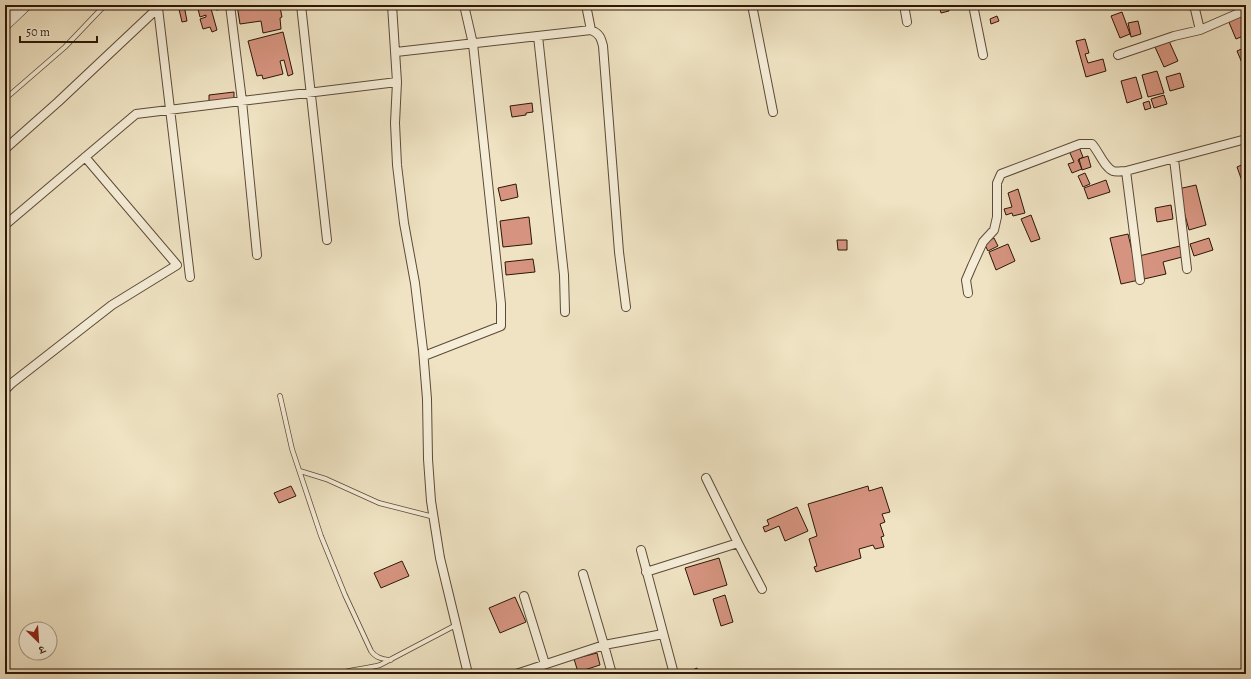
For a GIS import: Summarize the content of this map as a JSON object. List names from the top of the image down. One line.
{"scale_bar":"50 m","north":"bottom right"}
